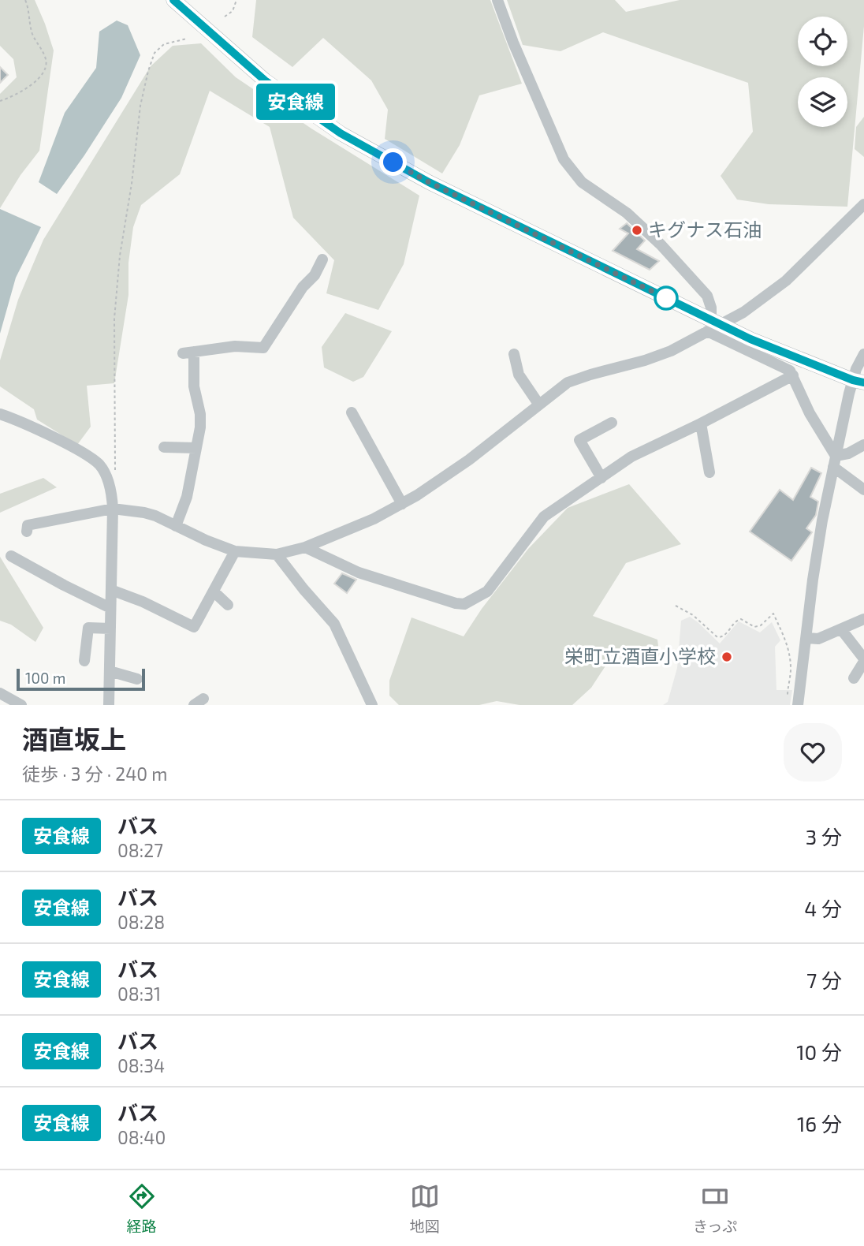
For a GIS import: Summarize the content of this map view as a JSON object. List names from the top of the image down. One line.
{"places":["キグナス石油","栄町立酒直小学校"],"lines":["bus line 安食線"],"scale_bar":"100 m","page":{"on_map":"安食線","scale":"100 m","heading":["酒直坂上","徒歩 · 3 分 · 240 m"],"list":[{"mark":"安食線","name":"バス","note":"08:27","value":"3 分"},{"mark":"安食線","name":"バス","note":"08:28","value":"4 分"},{"mark":"安食線","name":"バス","note":"08:31","value":"7 分"},{"mark":"安食線","name":"バス","note":"08:34","value":"10 分"},{"mark":"安食線","name":"バス","note":"08:40","value":"16 分"}],"tabs":["経路","地図","きっぷ"]}}
